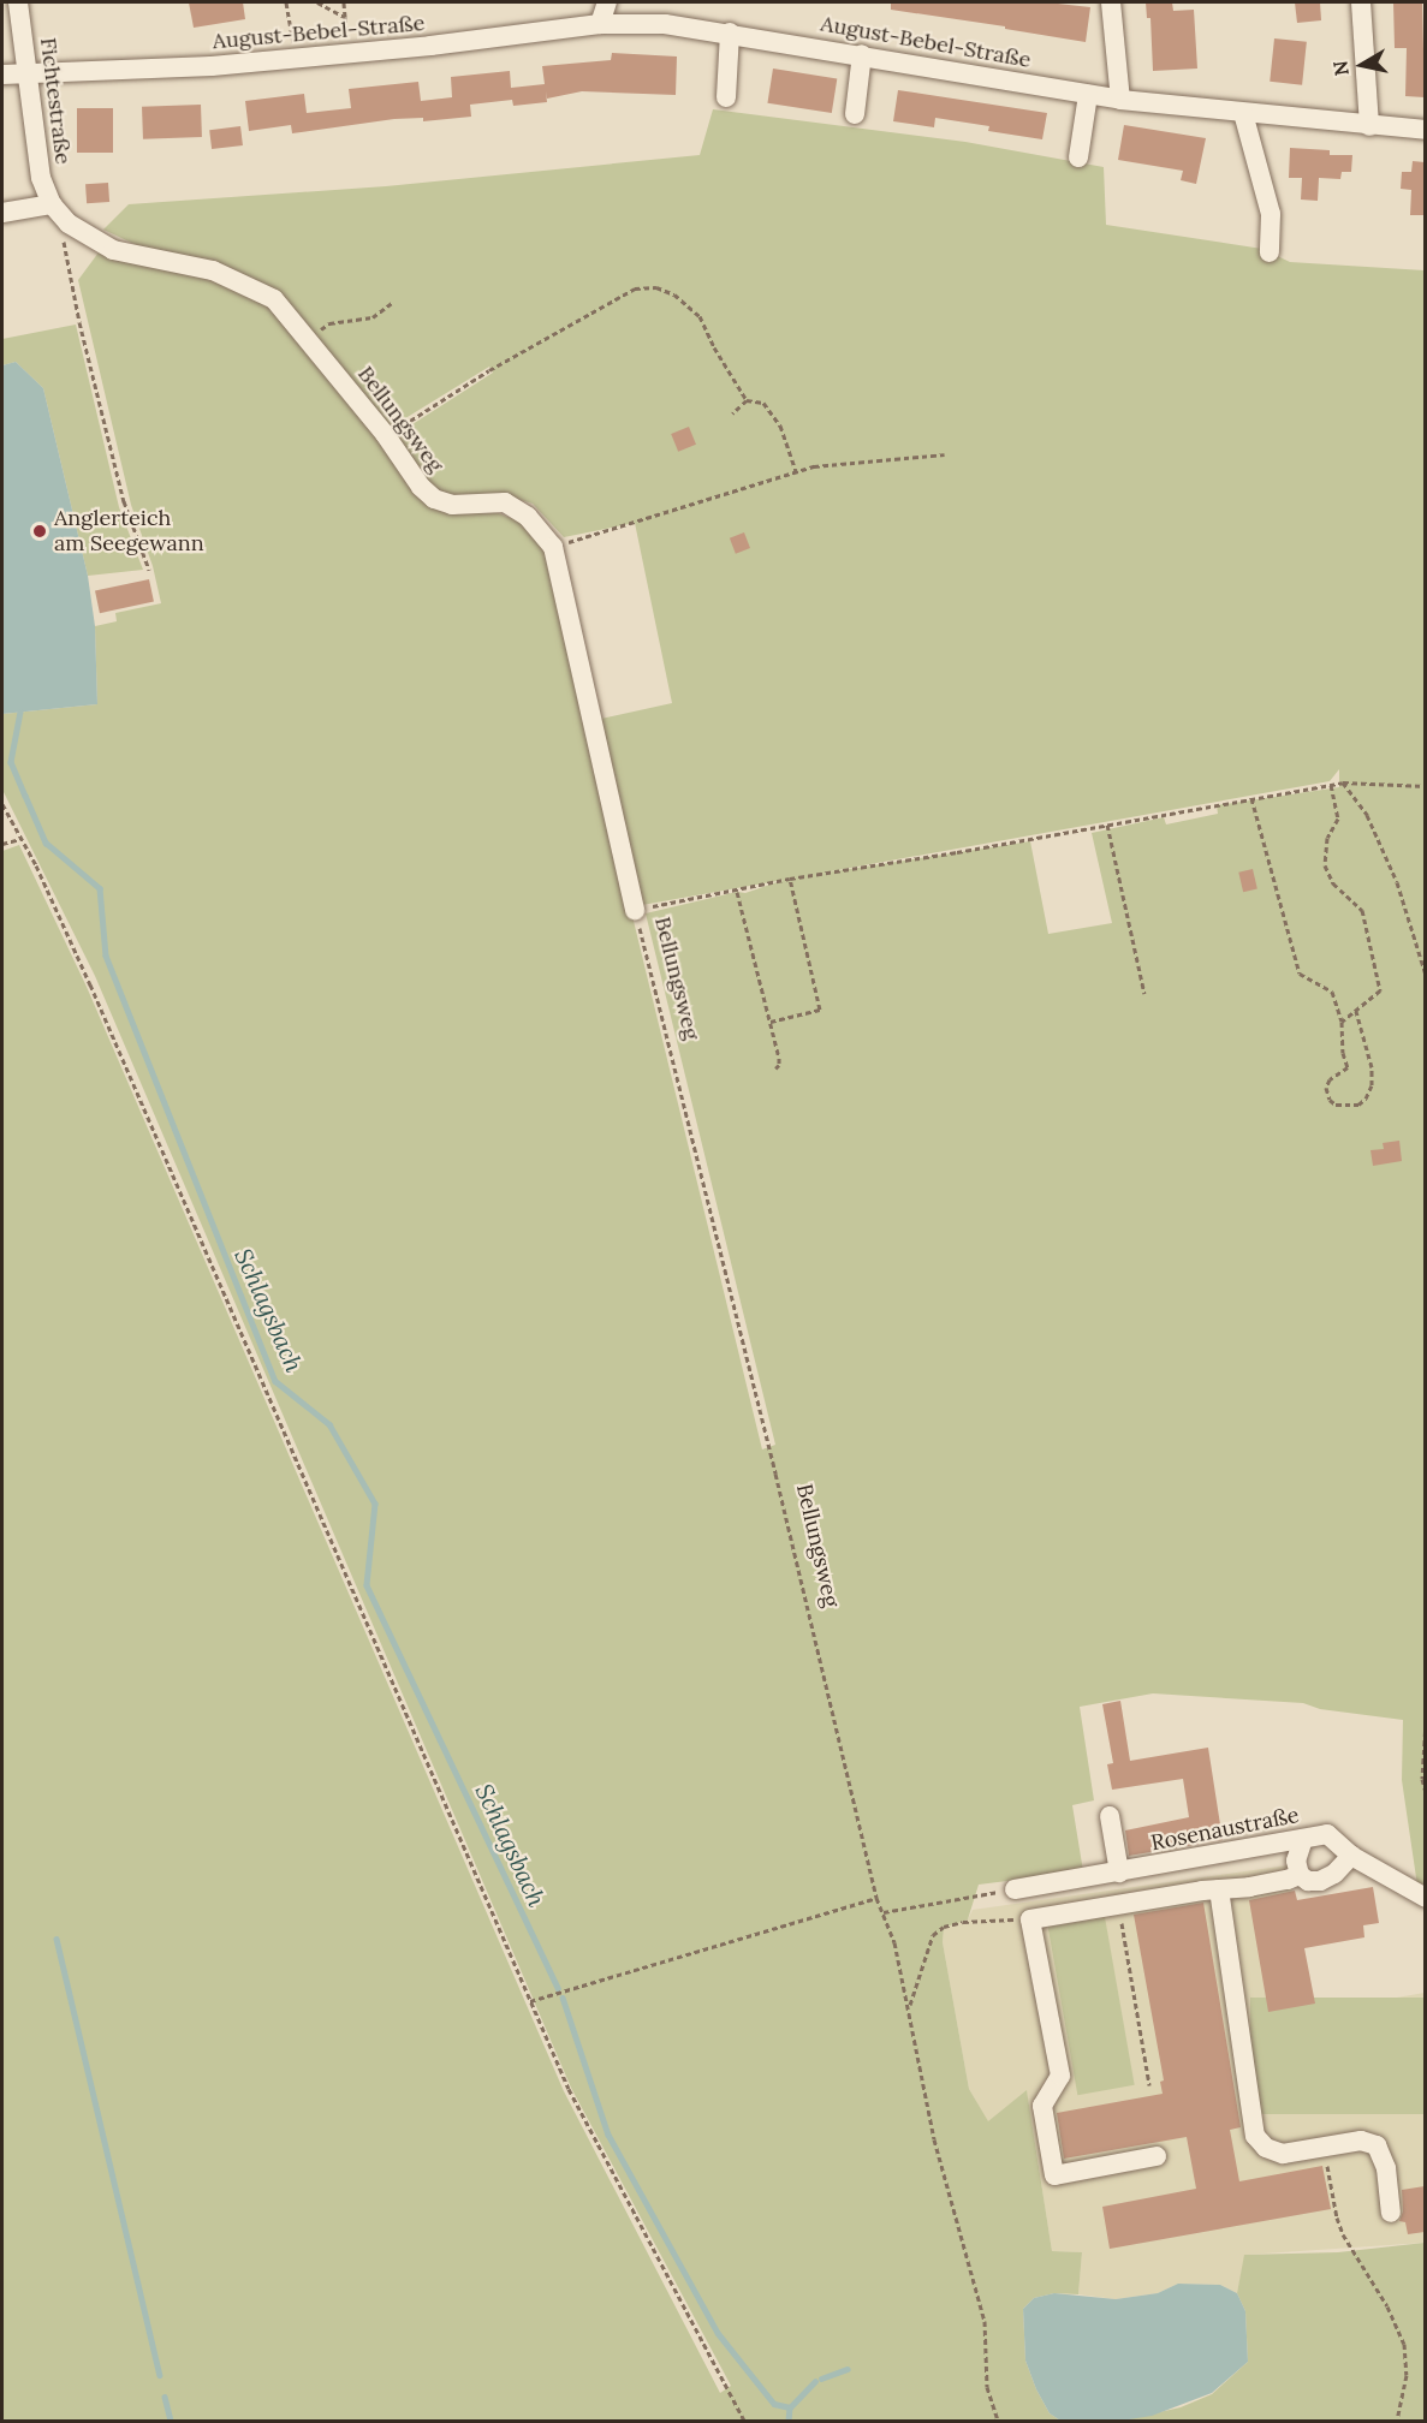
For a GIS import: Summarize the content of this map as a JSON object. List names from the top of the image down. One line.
{"streets":{"street":["August-Bebel-Straße","Fichtestraße","Bellungsweg","Rosenaustraße"]},"crossings":[["August-Bebel-Straße","Fichtestraße"],["Fichtestraße","Bellungsweg"]],"water":["Schlagsbach"],"places":["Anglerteich am Seegewann"],"north":"left"}
